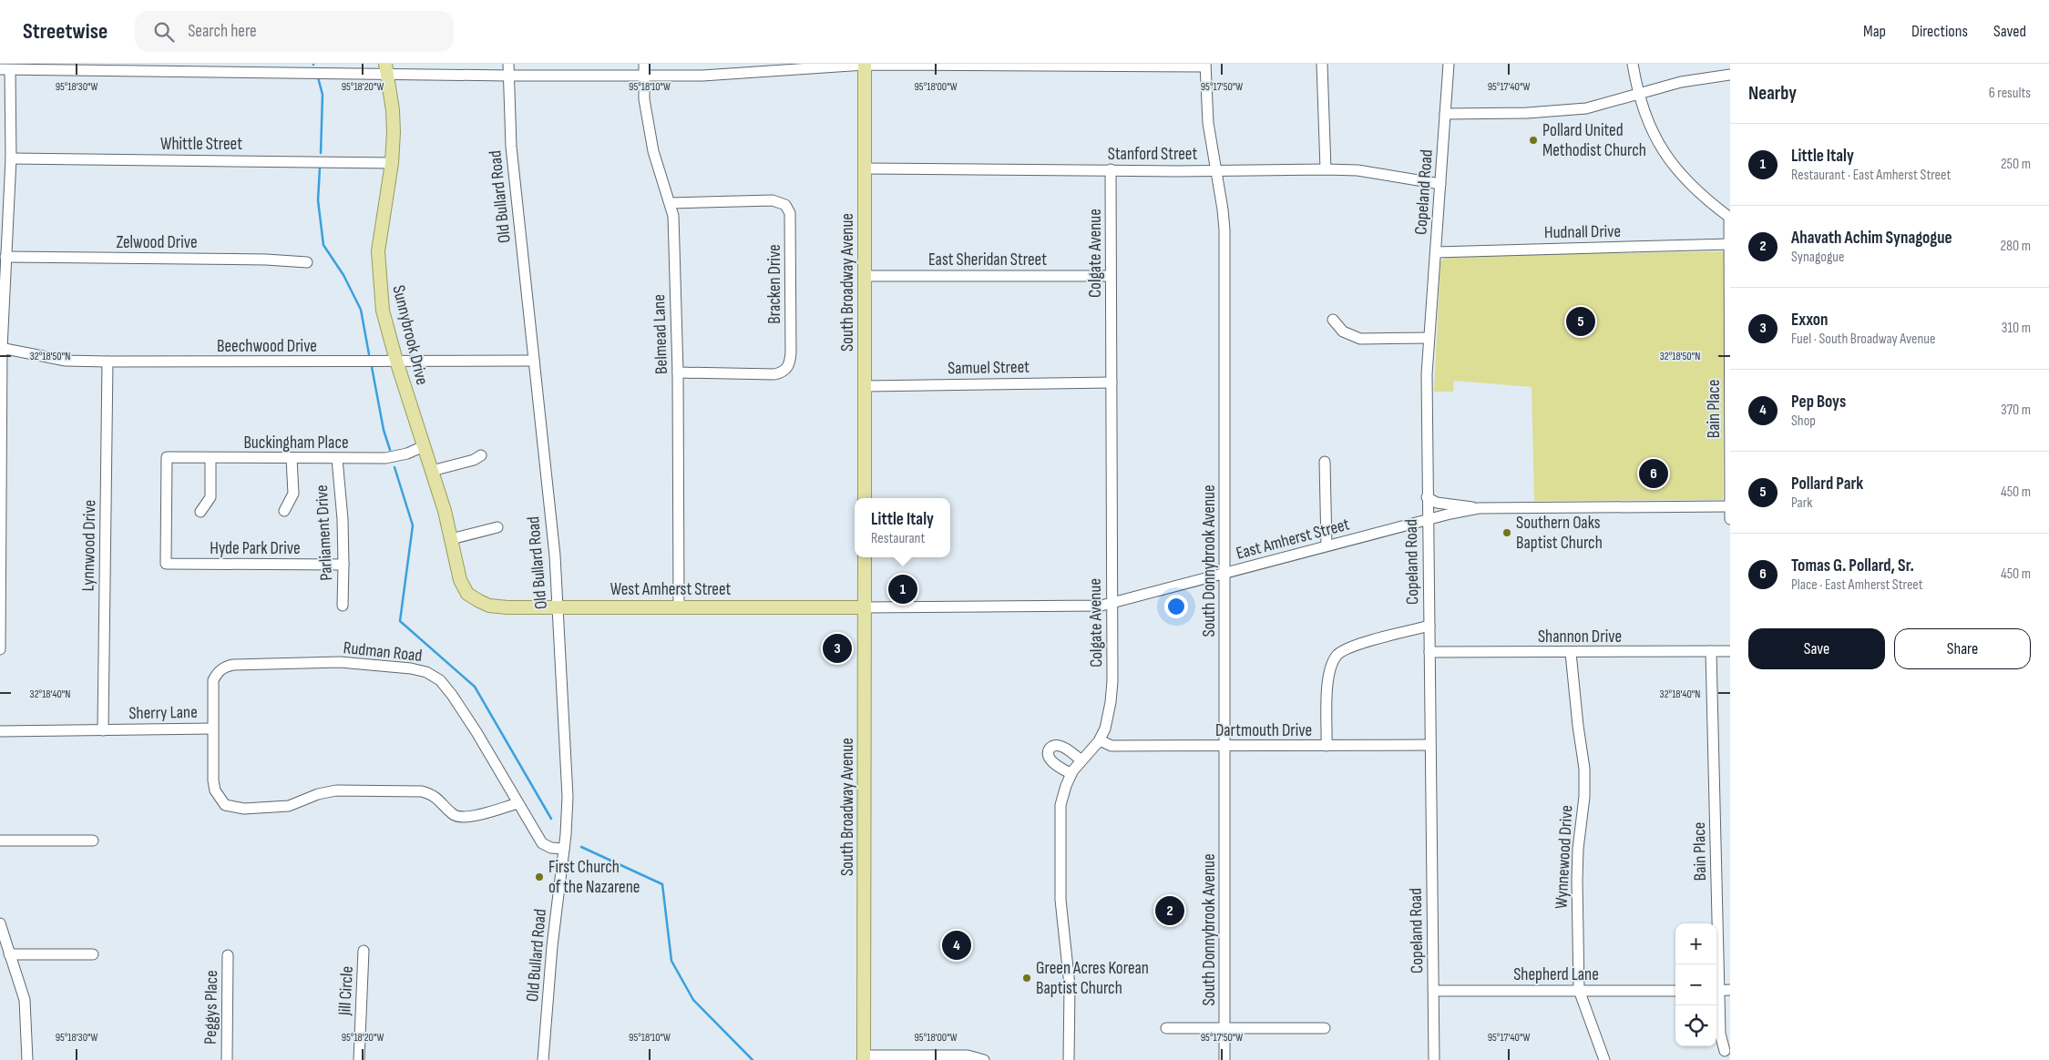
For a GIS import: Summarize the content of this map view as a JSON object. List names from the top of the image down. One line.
{"streets":{"main road":["South Broadway Avenue","Sunnybrook Drive","West Amherst Street"],"street":["Whittle Street","Stanford Street","Copeland Road","Old Bullard Road","Hudnall Drive","Zelwood Drive","Colgate Avenue","East Sheridan Street","Bracken Drive","Belmead Lane","Beechwood Drive","Samuel Street","Bain Place","Buckingham Place","Parliament Drive","East Amherst Street","Lynnwood Drive","Hyde Park Drive","South Donnybrook Avenue","Shannon Drive","Rudman Road","Sherry Lane","Dartmouth Drive","Wynnewood Drive","Shepherd Lane","Jill Circle","Peggys Place"]},"crossings":[["Whittle Street","Sunnybrook Drive"],["Stanford Street","Copeland Road"],["Stanford Street","Colgate Avenue"],["Stanford Street","South Broadway Avenue"],["Stanford Street","South Donnybrook Avenue"],["Copeland Road","Hudnall Drive"],["Copeland Road","East Amherst Street"],["Copeland Road","Shannon Drive"],["Copeland Road","Dartmouth Drive"],["Copeland Road","Shepherd Lane"],["Old Bullard Road","Beechwood Drive"],["Old Bullard Road","West Amherst Street"],["Old Bullard Road","Rudman Road"],["Hudnall Drive","Bain Place"],["Colgate Avenue","East Sheridan Street"],["Colgate Avenue","Samuel Street"],["Colgate Avenue","East Amherst Street"],["Colgate Avenue","Dartmouth Drive"],["East Sheridan Street","South Broadway Avenue"],["South Broadway Avenue","Samuel Street"],["South Broadway Avenue","East Amherst Street"],["South Broadway Avenue","West Amherst Street"],["Bracken Drive","Belmead Lane"],["Belmead Lane","West Amherst Street"],["Sunnybrook Drive","Beechwood Drive"],["Sunnybrook Drive","Buckingham Place"],["Sunnybrook Drive","West Amherst Street"],["Beechwood Drive","Lynnwood Drive"],["Bain Place","East Amherst Street"],["Bain Place","Shannon Drive"],["Buckingham Place","Parliament Drive"],["Buckingham Place","Hyde Park Drive"],["Parliament Drive","Hyde Park Drive"],["East Amherst Street","South Donnybrook Avenue"],["East Amherst Street","West Amherst Street"],["Lynnwood Drive","Sherry Lane"],["South Donnybrook Avenue","Dartmouth Drive"],["Shannon Drive","Wynnewood Drive"],["Rudman Road","Sherry Lane"],["Wynnewood Drive","Shepherd Lane"]],"places":["Pollard United Methodist Church","Southern Oaks Baptist Church","First Church of the Nazarene","Green Acres Korean Baptist Church"],"page":{"header":"Streetwise","search":"Search here","nav":["Map","Directions","Saved"],"heading":["Nearby","6 results"],"list":[{"mark":"1","name":"Little Italy","note":"Restaurant · East Amherst Street","value":"250 m"},{"mark":"2","name":"Ahavath Achim Synagogue","note":"Synagogue","value":"280 m"},{"mark":"3","name":"Exxon","note":"Fuel · South Broadway Avenue","value":"310 m"},{"mark":"4","name":"Pep Boys","note":"Shop","value":"370 m"},{"mark":"5","name":"Pollard Park","note":"Park","value":"450 m"},{"mark":"6","name":"Tomas G. Pollard, Sr.","note":"Place · East Amherst Street","value":"450 m"}],"pins":["5","6","1","3","2","4"],"popup":["Little Italy","Restaurant"],"buttons":["Save","Share"],"map_buttons":["+","−"]},"coordinates":["95°18'30\"W","95°18'20\"W","95°18'10\"W","95°18'00\"W","95°17'50\"W","95°17'40\"W","32°18'50\"N","32°18'40\"N"]}
